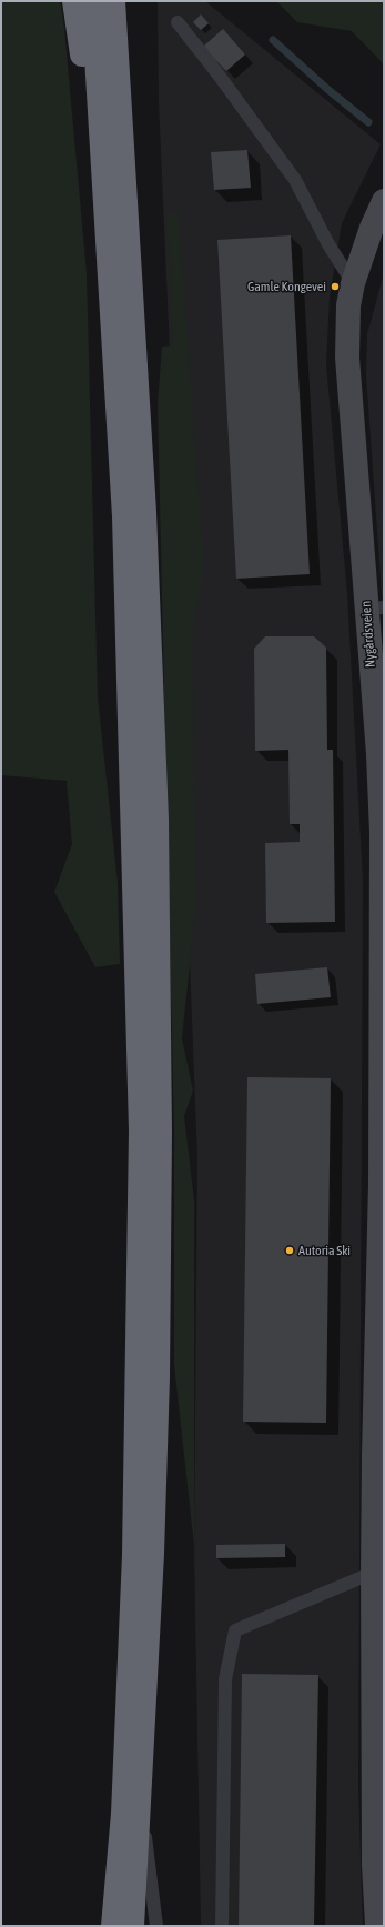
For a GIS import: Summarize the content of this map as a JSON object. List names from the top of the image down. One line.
{"streets":{"street":["Nygårdsveien"]},"places":["Gamle Kongevei","Autoria Ski"]}
